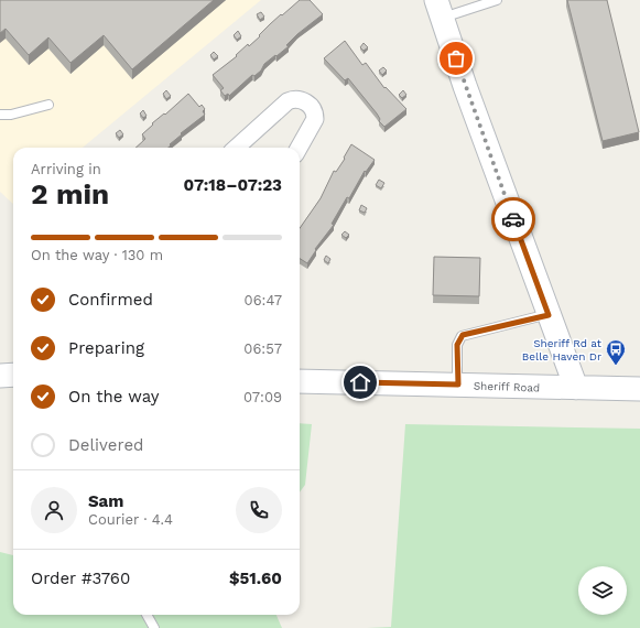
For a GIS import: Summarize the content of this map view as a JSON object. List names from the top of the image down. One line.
{"streets":{"street":["Sheriff Road"]},"places":{"bus stop":["Sheriff Rd at Belle Haven Dr"]},"page":{"heading":["2 min","Arriving in","07:18–07:23"],"panel":["Sam","Courier · 4.4","Order #3760","$51.60"],"bar":"On the way · 130 m","list":[["Confirmed","06:47"],["Preparing","06:57"],["On the way","07:09"],"Delivered"]}}
